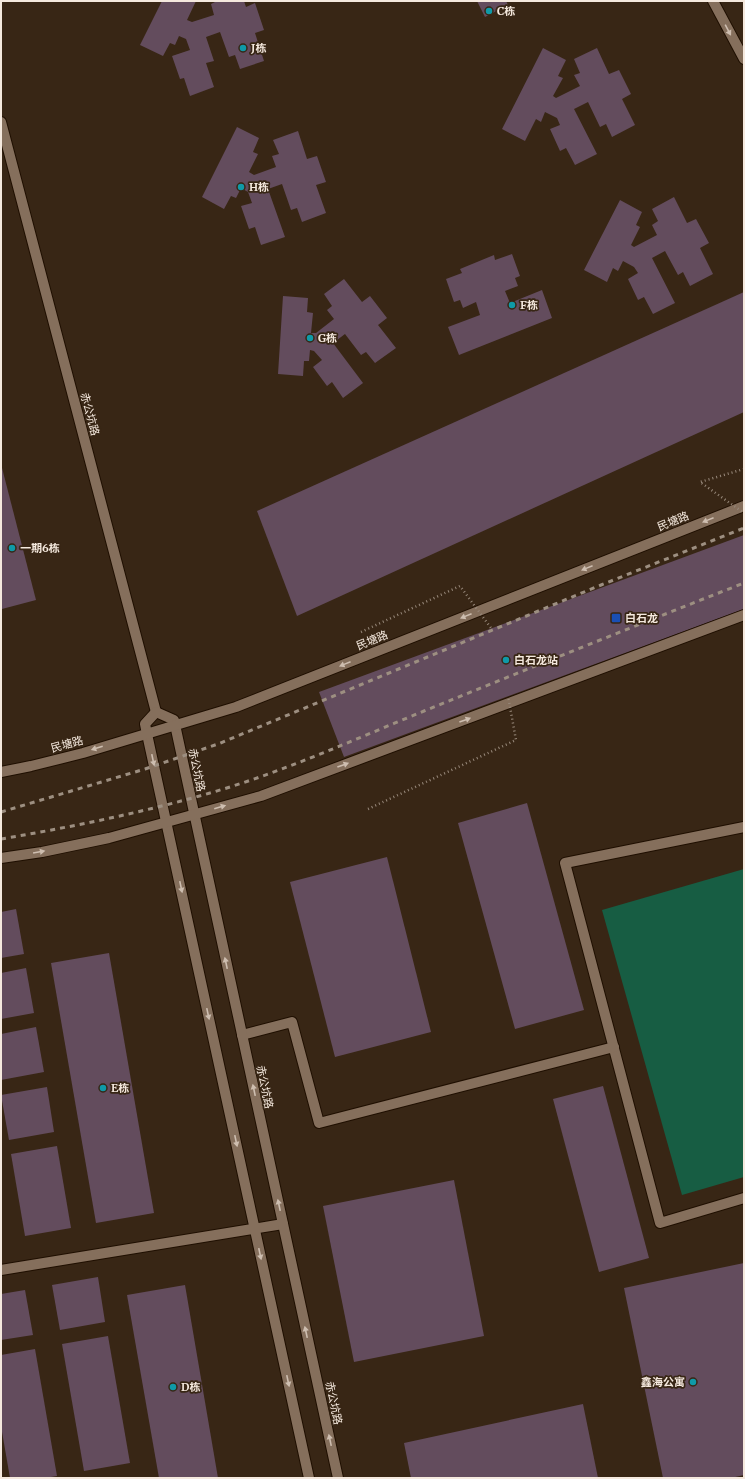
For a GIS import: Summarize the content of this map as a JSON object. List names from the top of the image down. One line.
{"streets":{"street":["赤公坑路","民塘路"]},"crossings":[["赤公坑路","民塘路"]],"one_way":["民塘路"],"places":{"other":["C栋","J栋","H栋","F栋","G栋","一期6栋","白石龙站","E栋","鑫海公寓","D栋"],"transit":["白石龙"]}}
